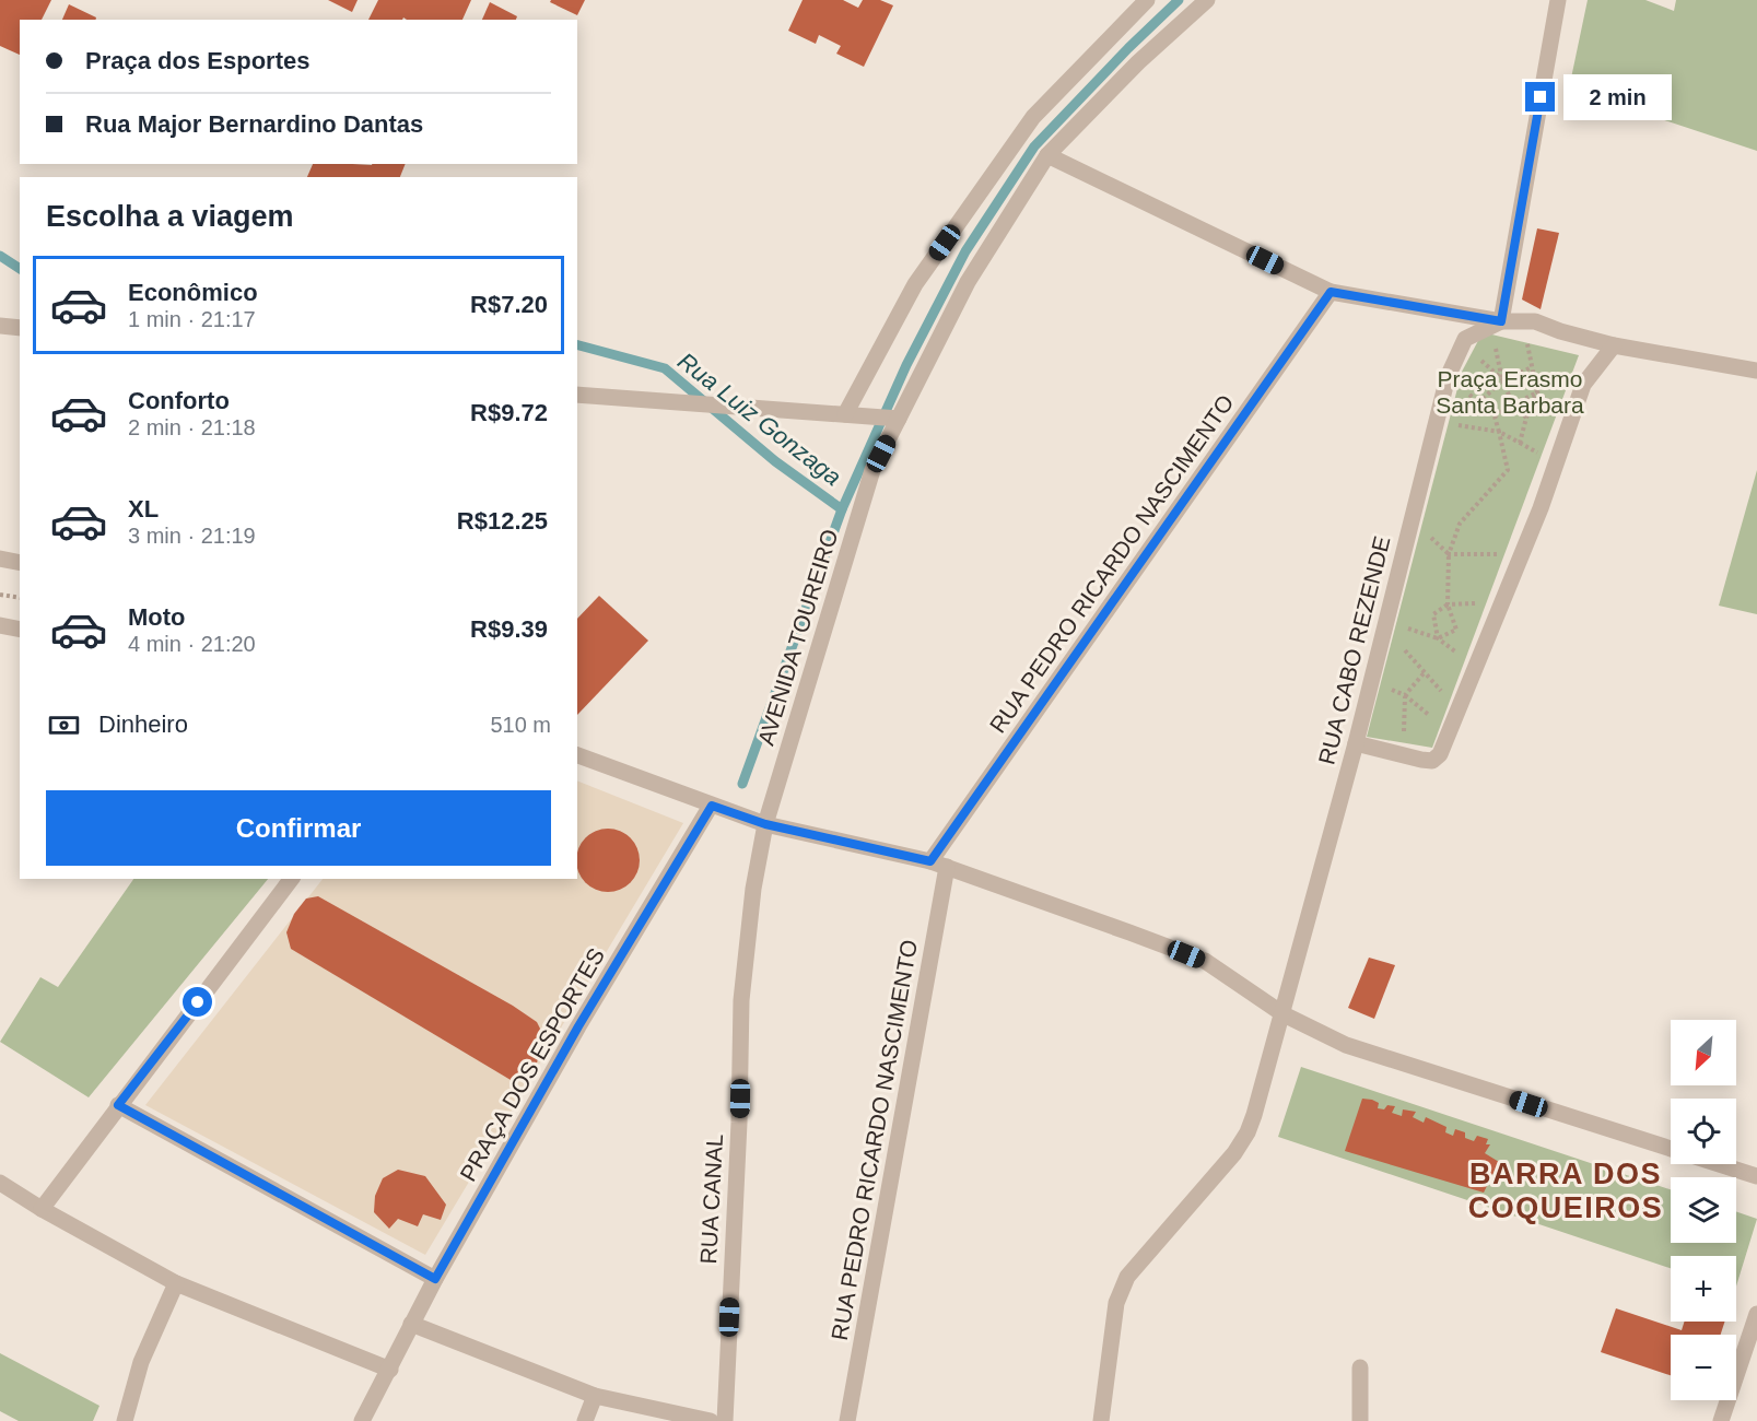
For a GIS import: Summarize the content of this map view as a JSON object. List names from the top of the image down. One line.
{"streets":{"street":["RUA PEDRO RICARDO NASCIMENTO","AVENIDA TOUREIRO","RUA CABO REZENDE","PRAÇA DOS ESPORTES","RUA CANAL"]},"crossings":[["AVENIDA TOUREIRO","RUA CANAL"]],"districts":["BARRA DOS COQUEIROS"],"water":["Rua Luiz Gonzaga"],"parks":["Praça Erasmo Santa Barbara"],"north":"bottom left","page":{"banner":["Praça dos Esportes","Rua Major Bernardino Dantas"],"bubble":"2 min","heading":"Escolha a viagem","list":[{"name":"Econômico","note":"1 min · 21:17","value":"R$7.20"},{"name":"Conforto","note":"2 min · 21:18","value":"R$9.72"},{"name":"XL","note":"3 min · 21:19","value":"R$12.25"},{"name":"Moto","note":"4 min · 21:20","value":"R$9.39"}],"pay":["Dinheiro","510 m"],"buttons":"Confirmar","map_buttons":["+","−"]}}
